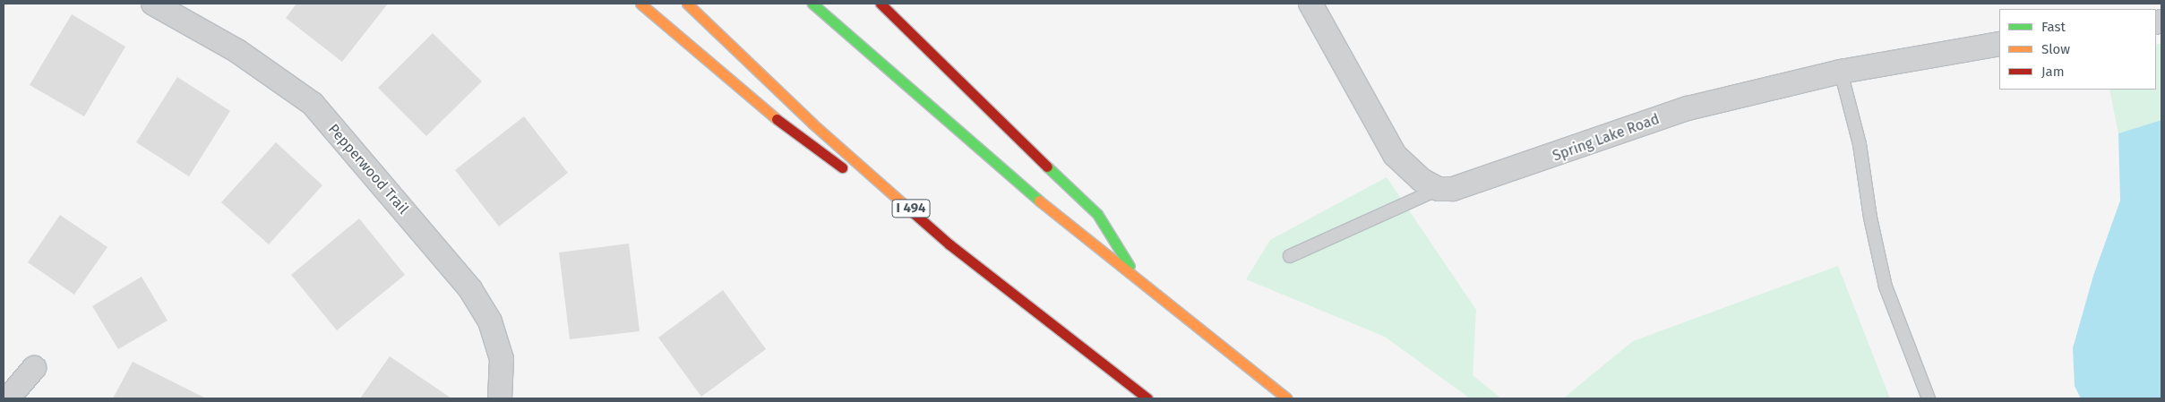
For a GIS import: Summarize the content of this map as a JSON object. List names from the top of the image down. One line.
{"streets":{"highway":["I 494"],"street":["Spring Lake Road","Pepperwood Trail"]},"legend":["Fast","Slow","Jam"]}
